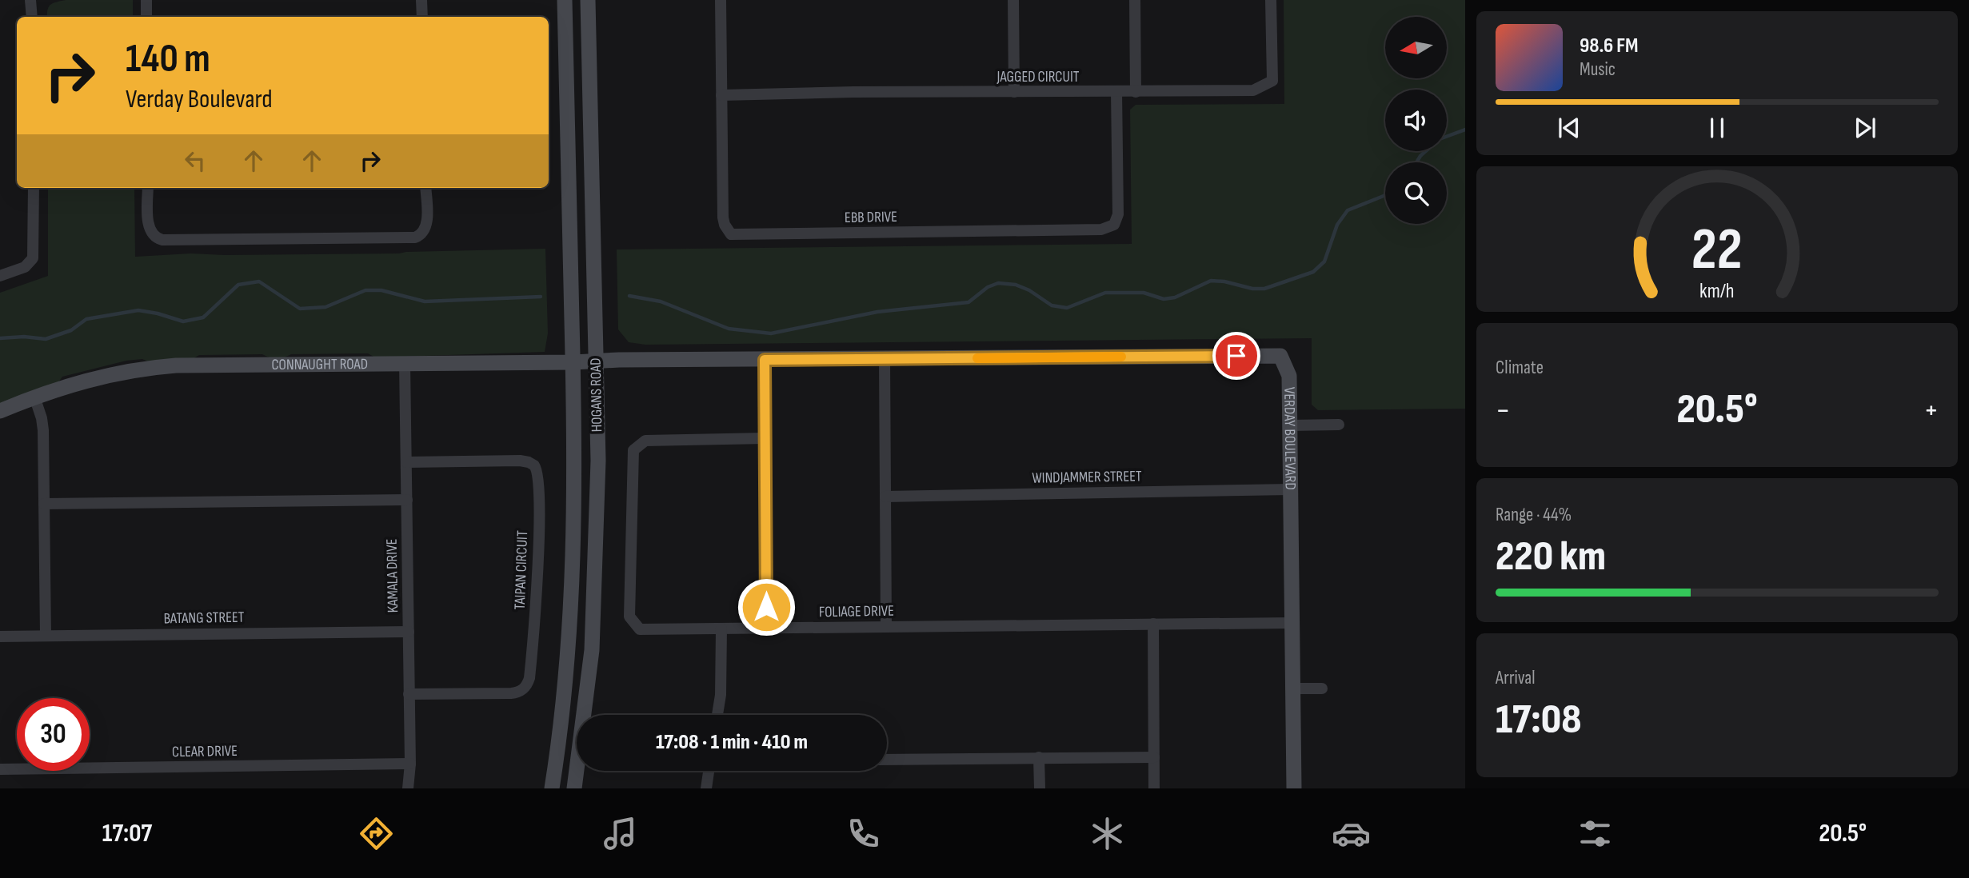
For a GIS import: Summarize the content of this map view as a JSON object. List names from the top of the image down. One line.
{"streets":{"street":["JAGGED CIRCUIT","EBB DRIVE","CONNAUGHT ROAD","HOGANS ROAD","VERDAY BOULEVARD","WINDJAMMER STREET","TAIPAN CIRCUIT","KAMALA DRIVE","FOLIAGE DRIVE","BATANG STREET","CLEAR DRIVE"]},"crossings":[["JAGGED CIRCUIT","EBB DRIVE"],["CONNAUGHT ROAD","HOGANS ROAD"],["CONNAUGHT ROAD","VERDAY BOULEVARD"],["CONNAUGHT ROAD","KAMALA DRIVE"],["VERDAY BOULEVARD","WINDJAMMER STREET"],["VERDAY BOULEVARD","FOLIAGE DRIVE"],["TAIPAN CIRCUIT","KAMALA DRIVE"],["KAMALA DRIVE","BATANG STREET"],["KAMALA DRIVE","CLEAR DRIVE"]],"north":"left","page":{"turn":["140 m","Verday Boulevard"],"song":["98.6 FM","Music"],"tile":["Climate",["Range · 44%","220 km"],["Arrival","17:08"]],"heat":["−","20.5°","+"],"limit":"30","trip":"17:08 · 1 min · 410 m","tabs":["17:07","20.5°"],"gauge":["22","km/h"]}}
